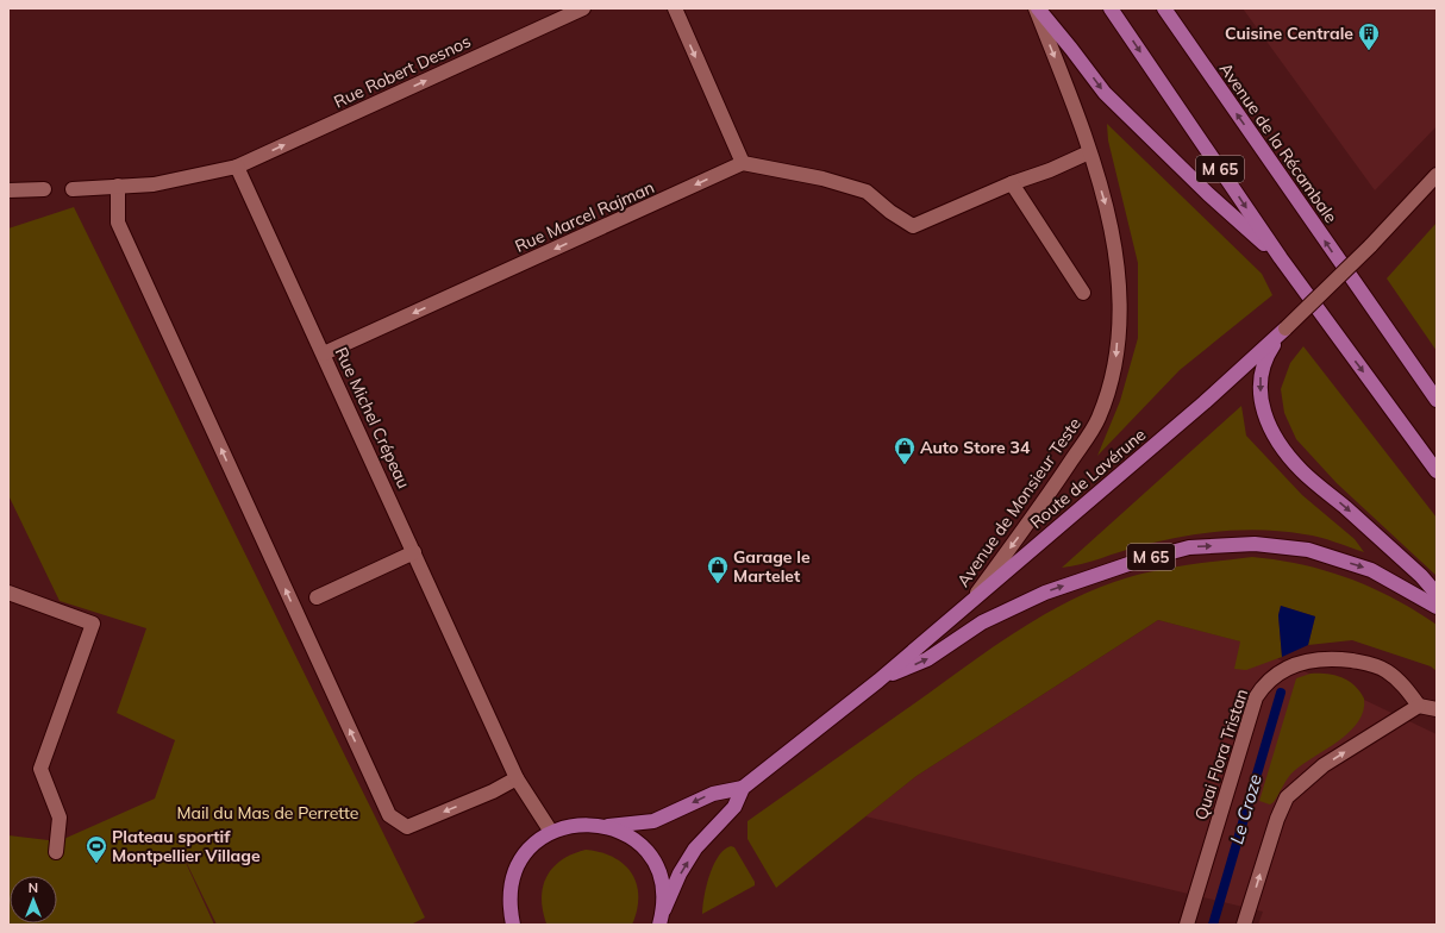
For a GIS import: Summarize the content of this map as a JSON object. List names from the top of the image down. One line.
{"streets":{"main road":["Avenue de la Récambale","M 65","Route de Lavérune"],"street":["Rue Robert Desnos","Rue Marcel Rajman","Rue Michel Crépeau","Avenue de Monsieur Teste","Quai Flora Tristan"]},"crossings":[["Rue Robert Desnos","Rue Michel Crépeau"],["M 65","Route de Lavérune"],["Rue Marcel Rajman","Rue Michel Crépeau"],["Route de Lavérune","Avenue de Monsieur Teste"]],"one_way":["Rue Robert Desnos","Rue Marcel Rajman","Avenue de Monsieur Teste"],"water":["Le Croze"],"parks":["Mail du Mas de Perrette"],"places":{"building":["Cuisine Centrale"],"shop":["Auto Store 34","Garage le Martelet"],"sports":["Plateau sportif Montpellier Village"]},"north":"top"}
